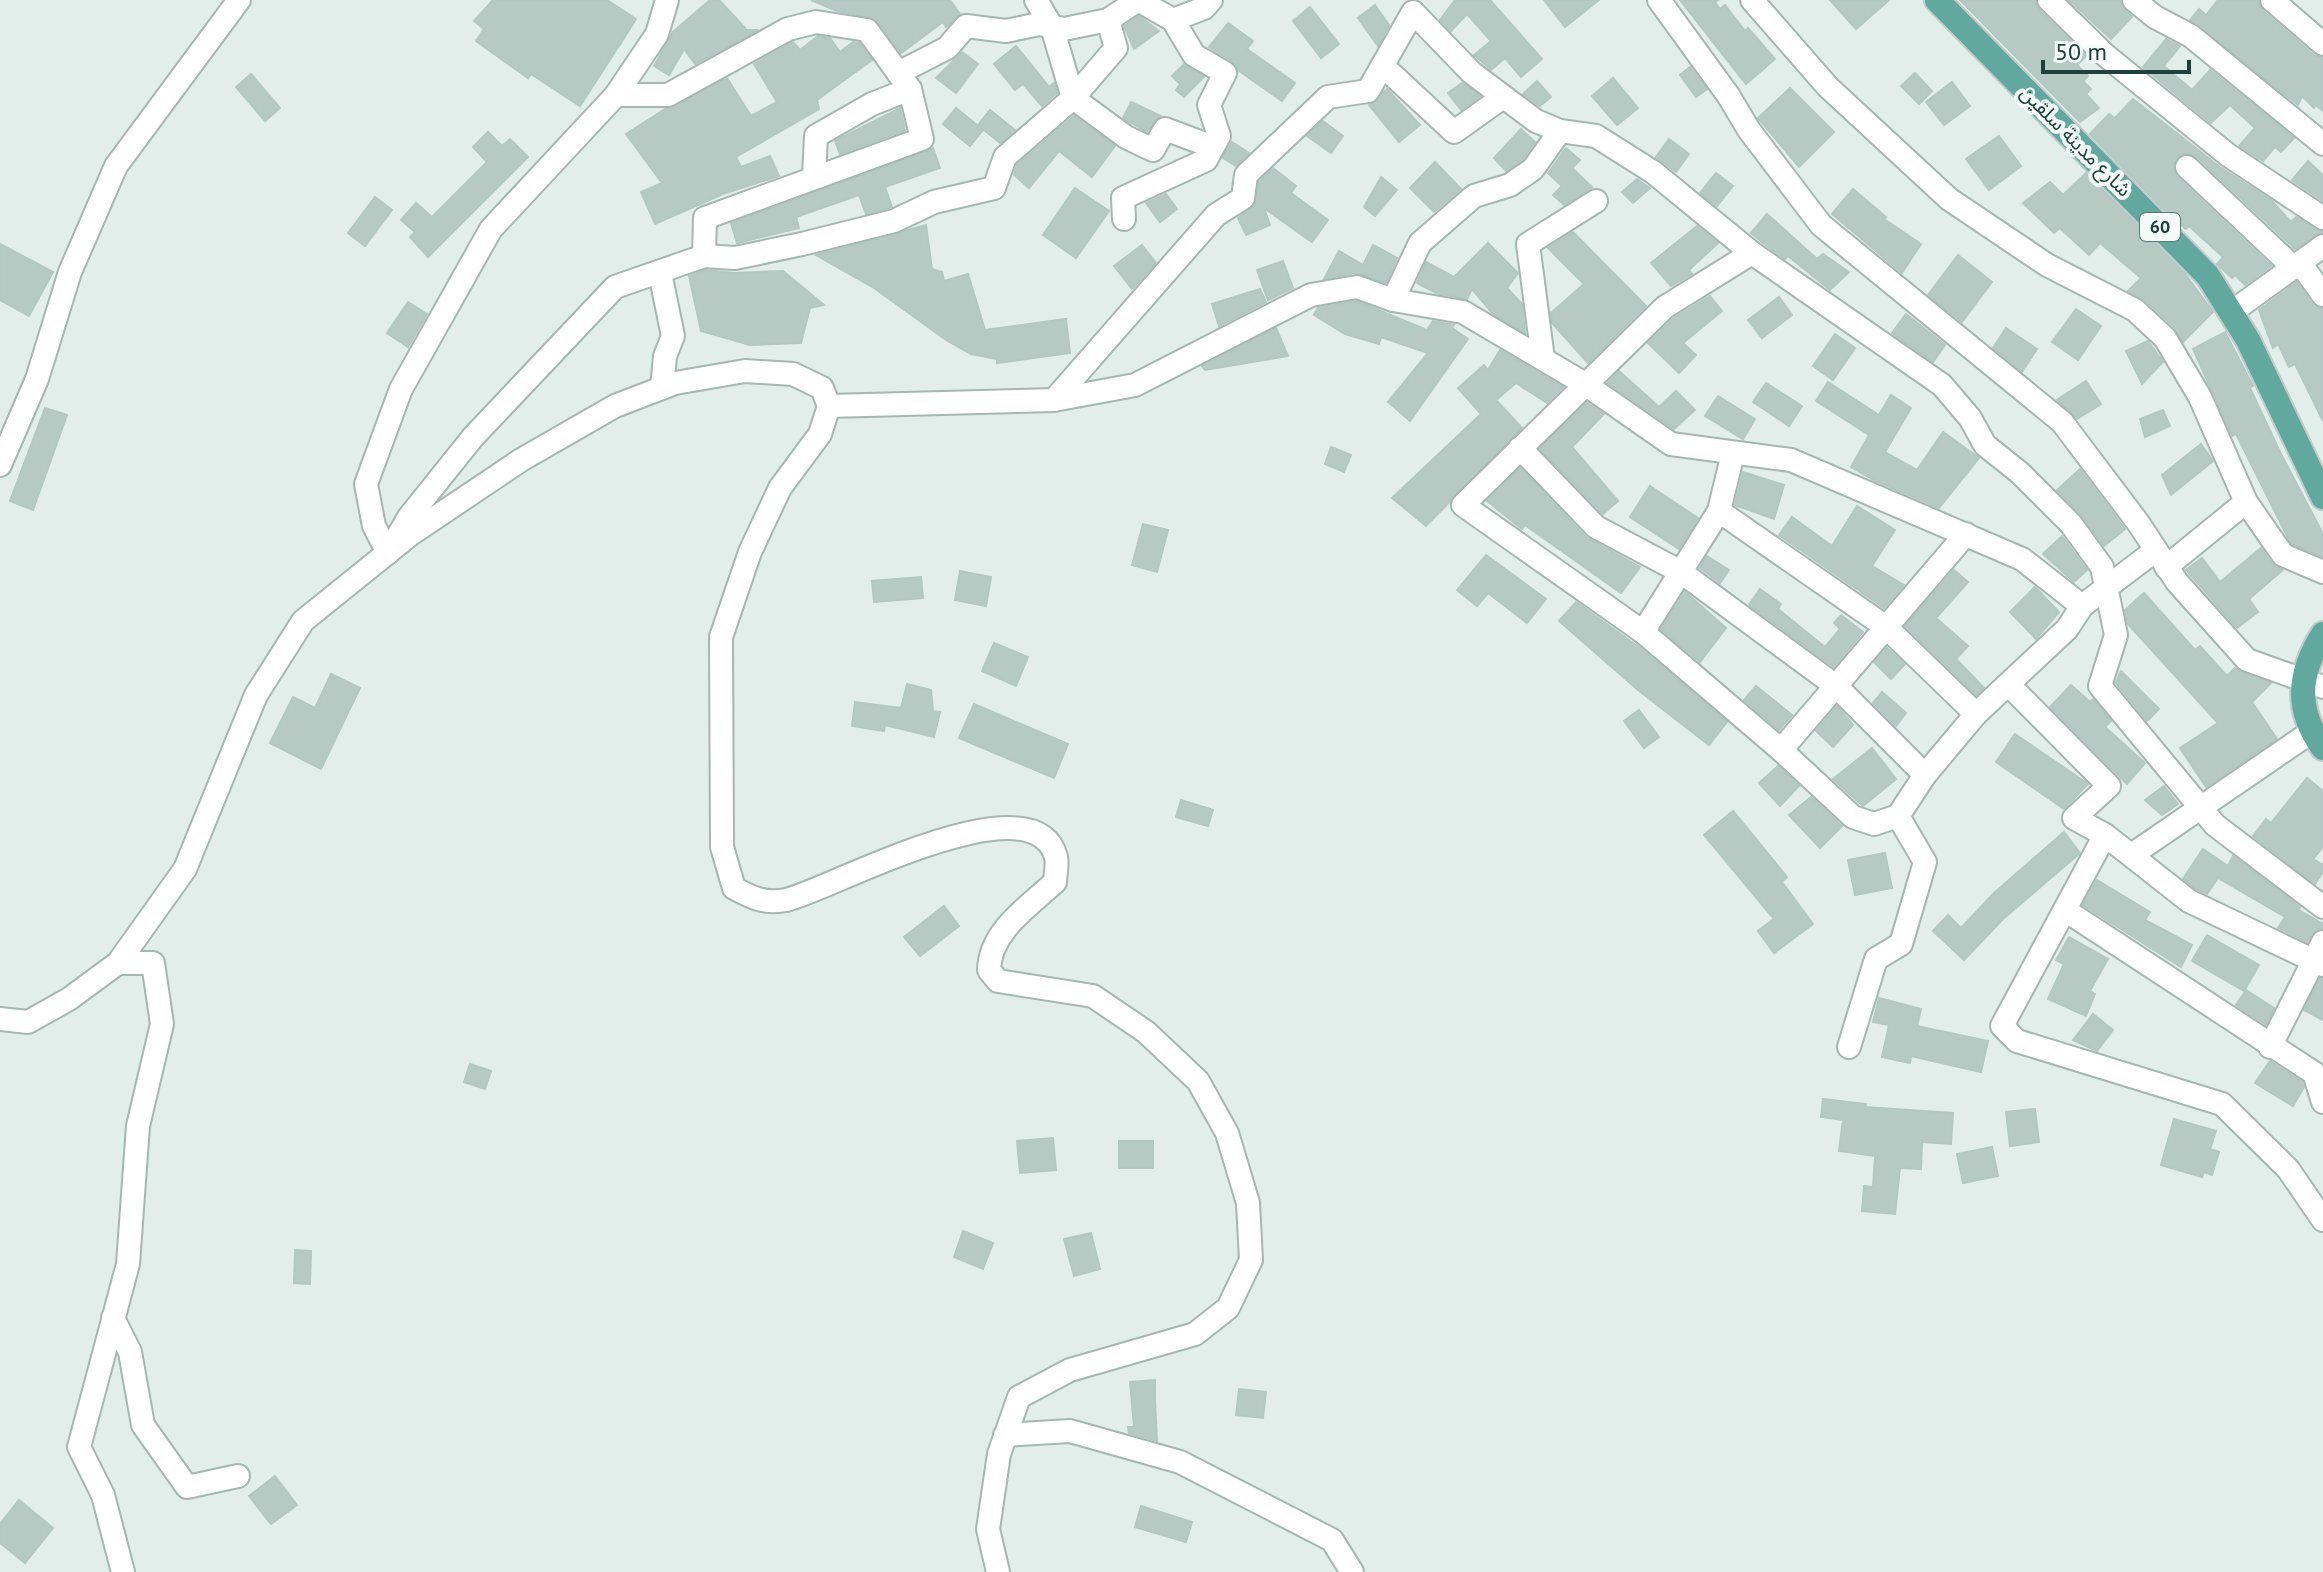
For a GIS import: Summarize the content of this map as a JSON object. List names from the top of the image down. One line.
{"streets":{"main road":["شارع مدينة سلقين","60"]},"scale_bar":"50 m"}
